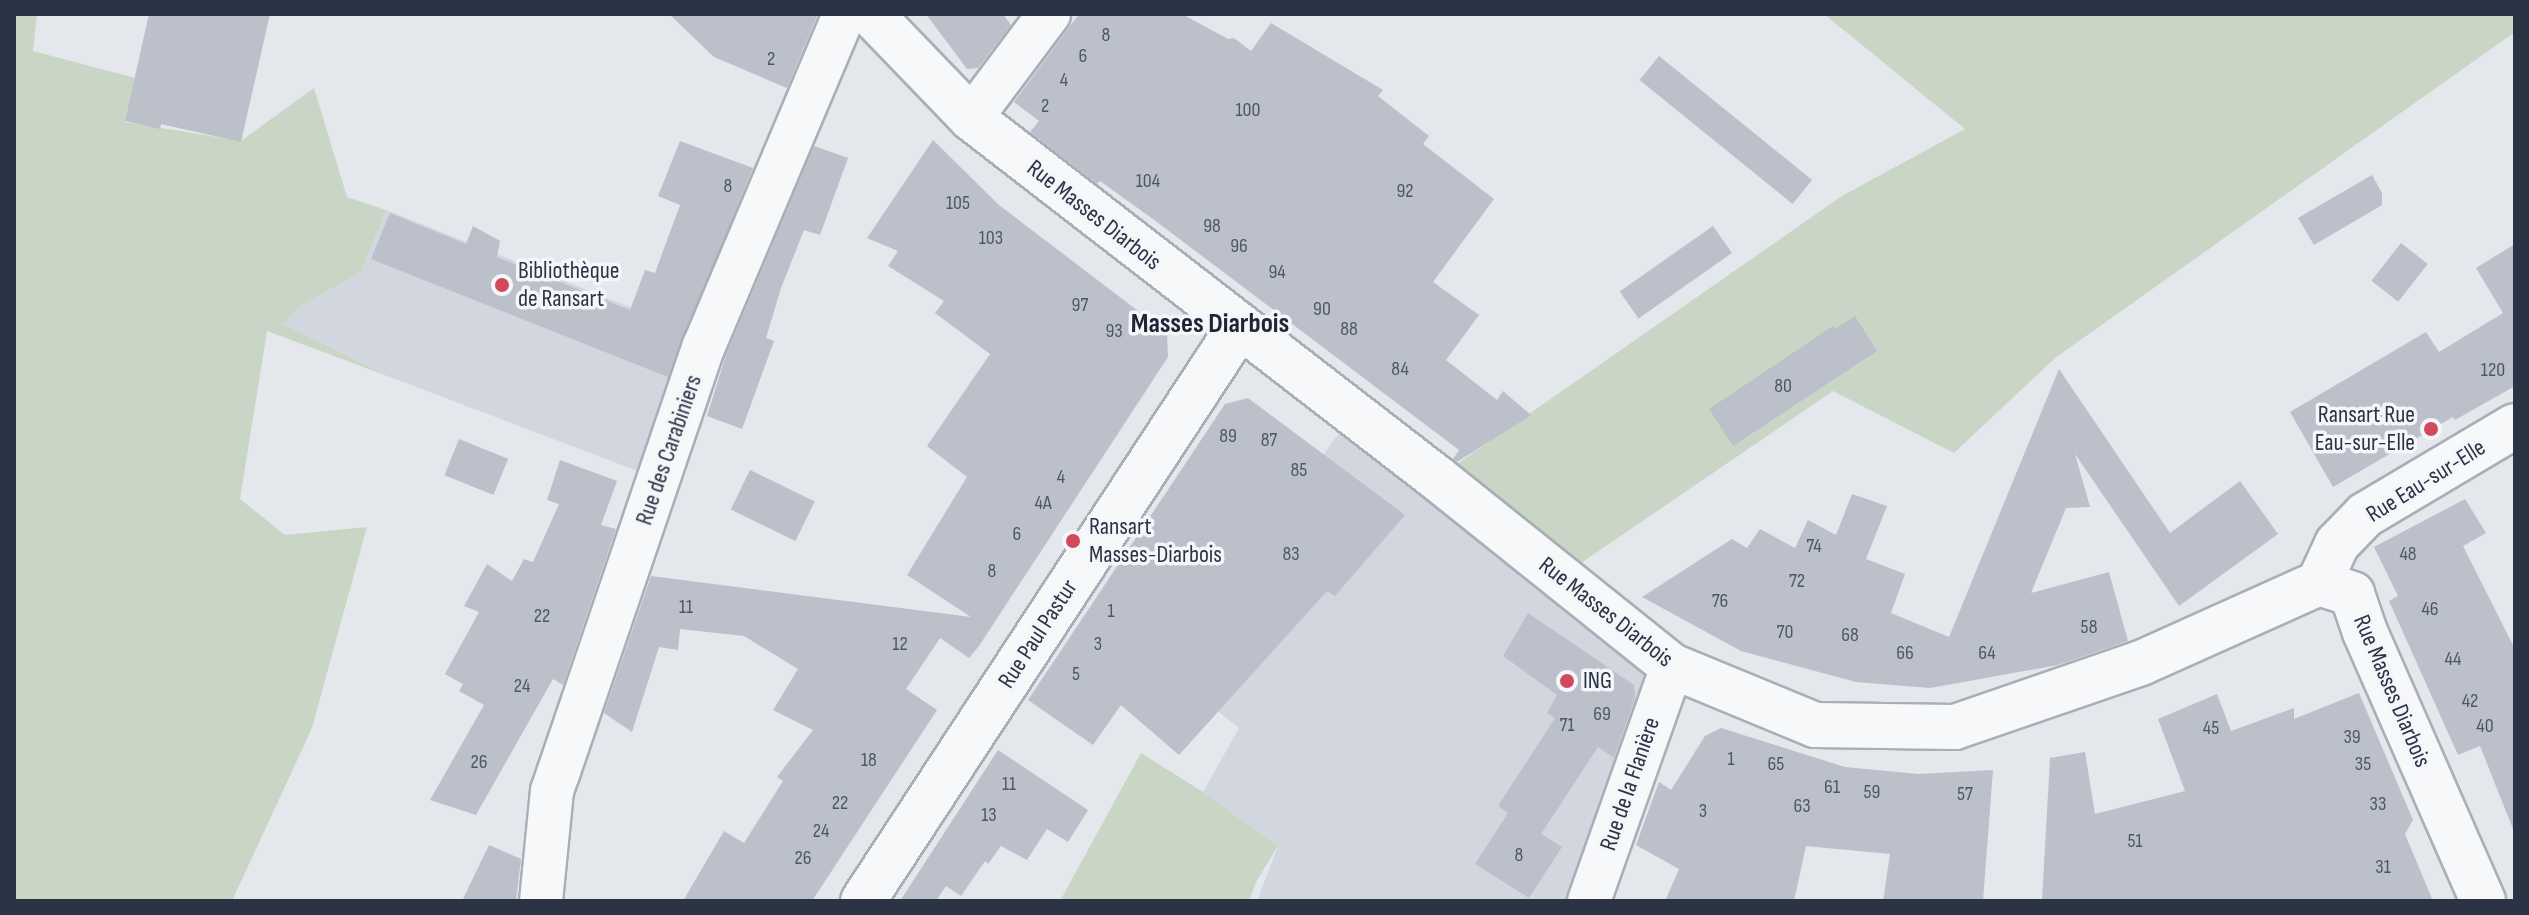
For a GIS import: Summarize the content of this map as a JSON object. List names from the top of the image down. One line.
{"streets":{"street":["Rue Masses Diarbois","Rue des Carabiniers","Rue Eau-sur-Elle","Rue Paul Pastur","Rue de la Flanière"]},"crossings":[["Rue Masses Diarbois","Rue Eau-sur-Elle"],["Rue Masses Diarbois","Rue Paul Pastur"],["Rue Masses Diarbois","Rue de la Flanière"]],"districts":["Masses Diarbois"],"places":["Bibliothèque de Ransart","Ransart Rue Eau-sur-Elle","Ransart Masses-Diarbois","ING"],"house_numbers":["8","6","2","4","2","100","104","8","92","105","98","103","96","94","97","90","88","93","84","120","80","89","87","85","4","4A","6","74","83","48","8","72","76","11","46","1","22","58","70","68","12","3","66","64","44","5","24","42","69","71","40","45","39","1","18","26","65","35","11","61","59","57","22","33","63","3","13","24","51","8","26","31"]}
